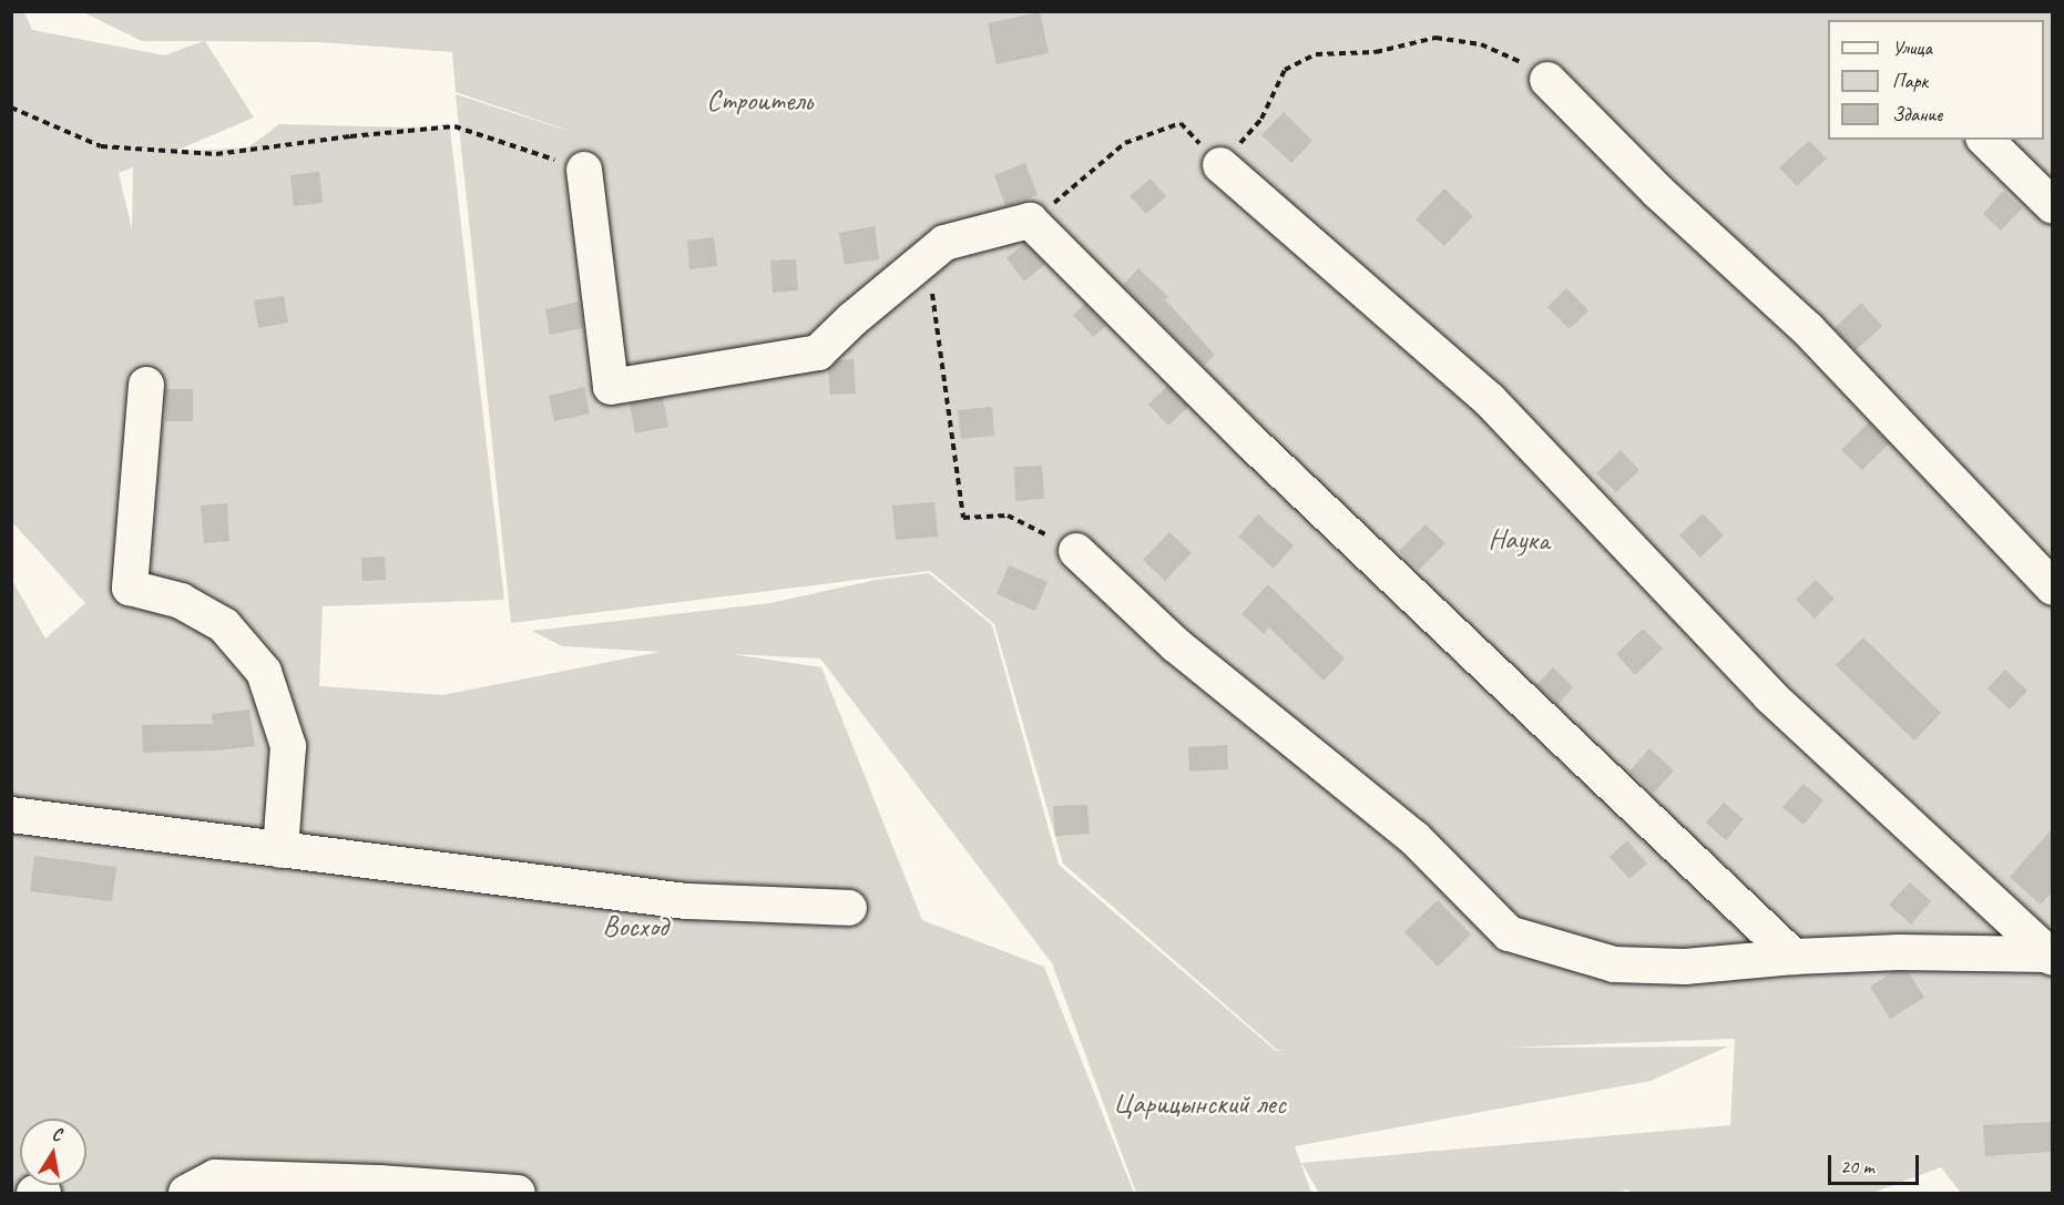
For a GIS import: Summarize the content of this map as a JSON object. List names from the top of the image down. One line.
{"parks":["Строитель","Наука","Восход","Царицынский лес"],"legend":["Улица","Парк","Здание"],"scale_bar":"20 m","north":"top"}
